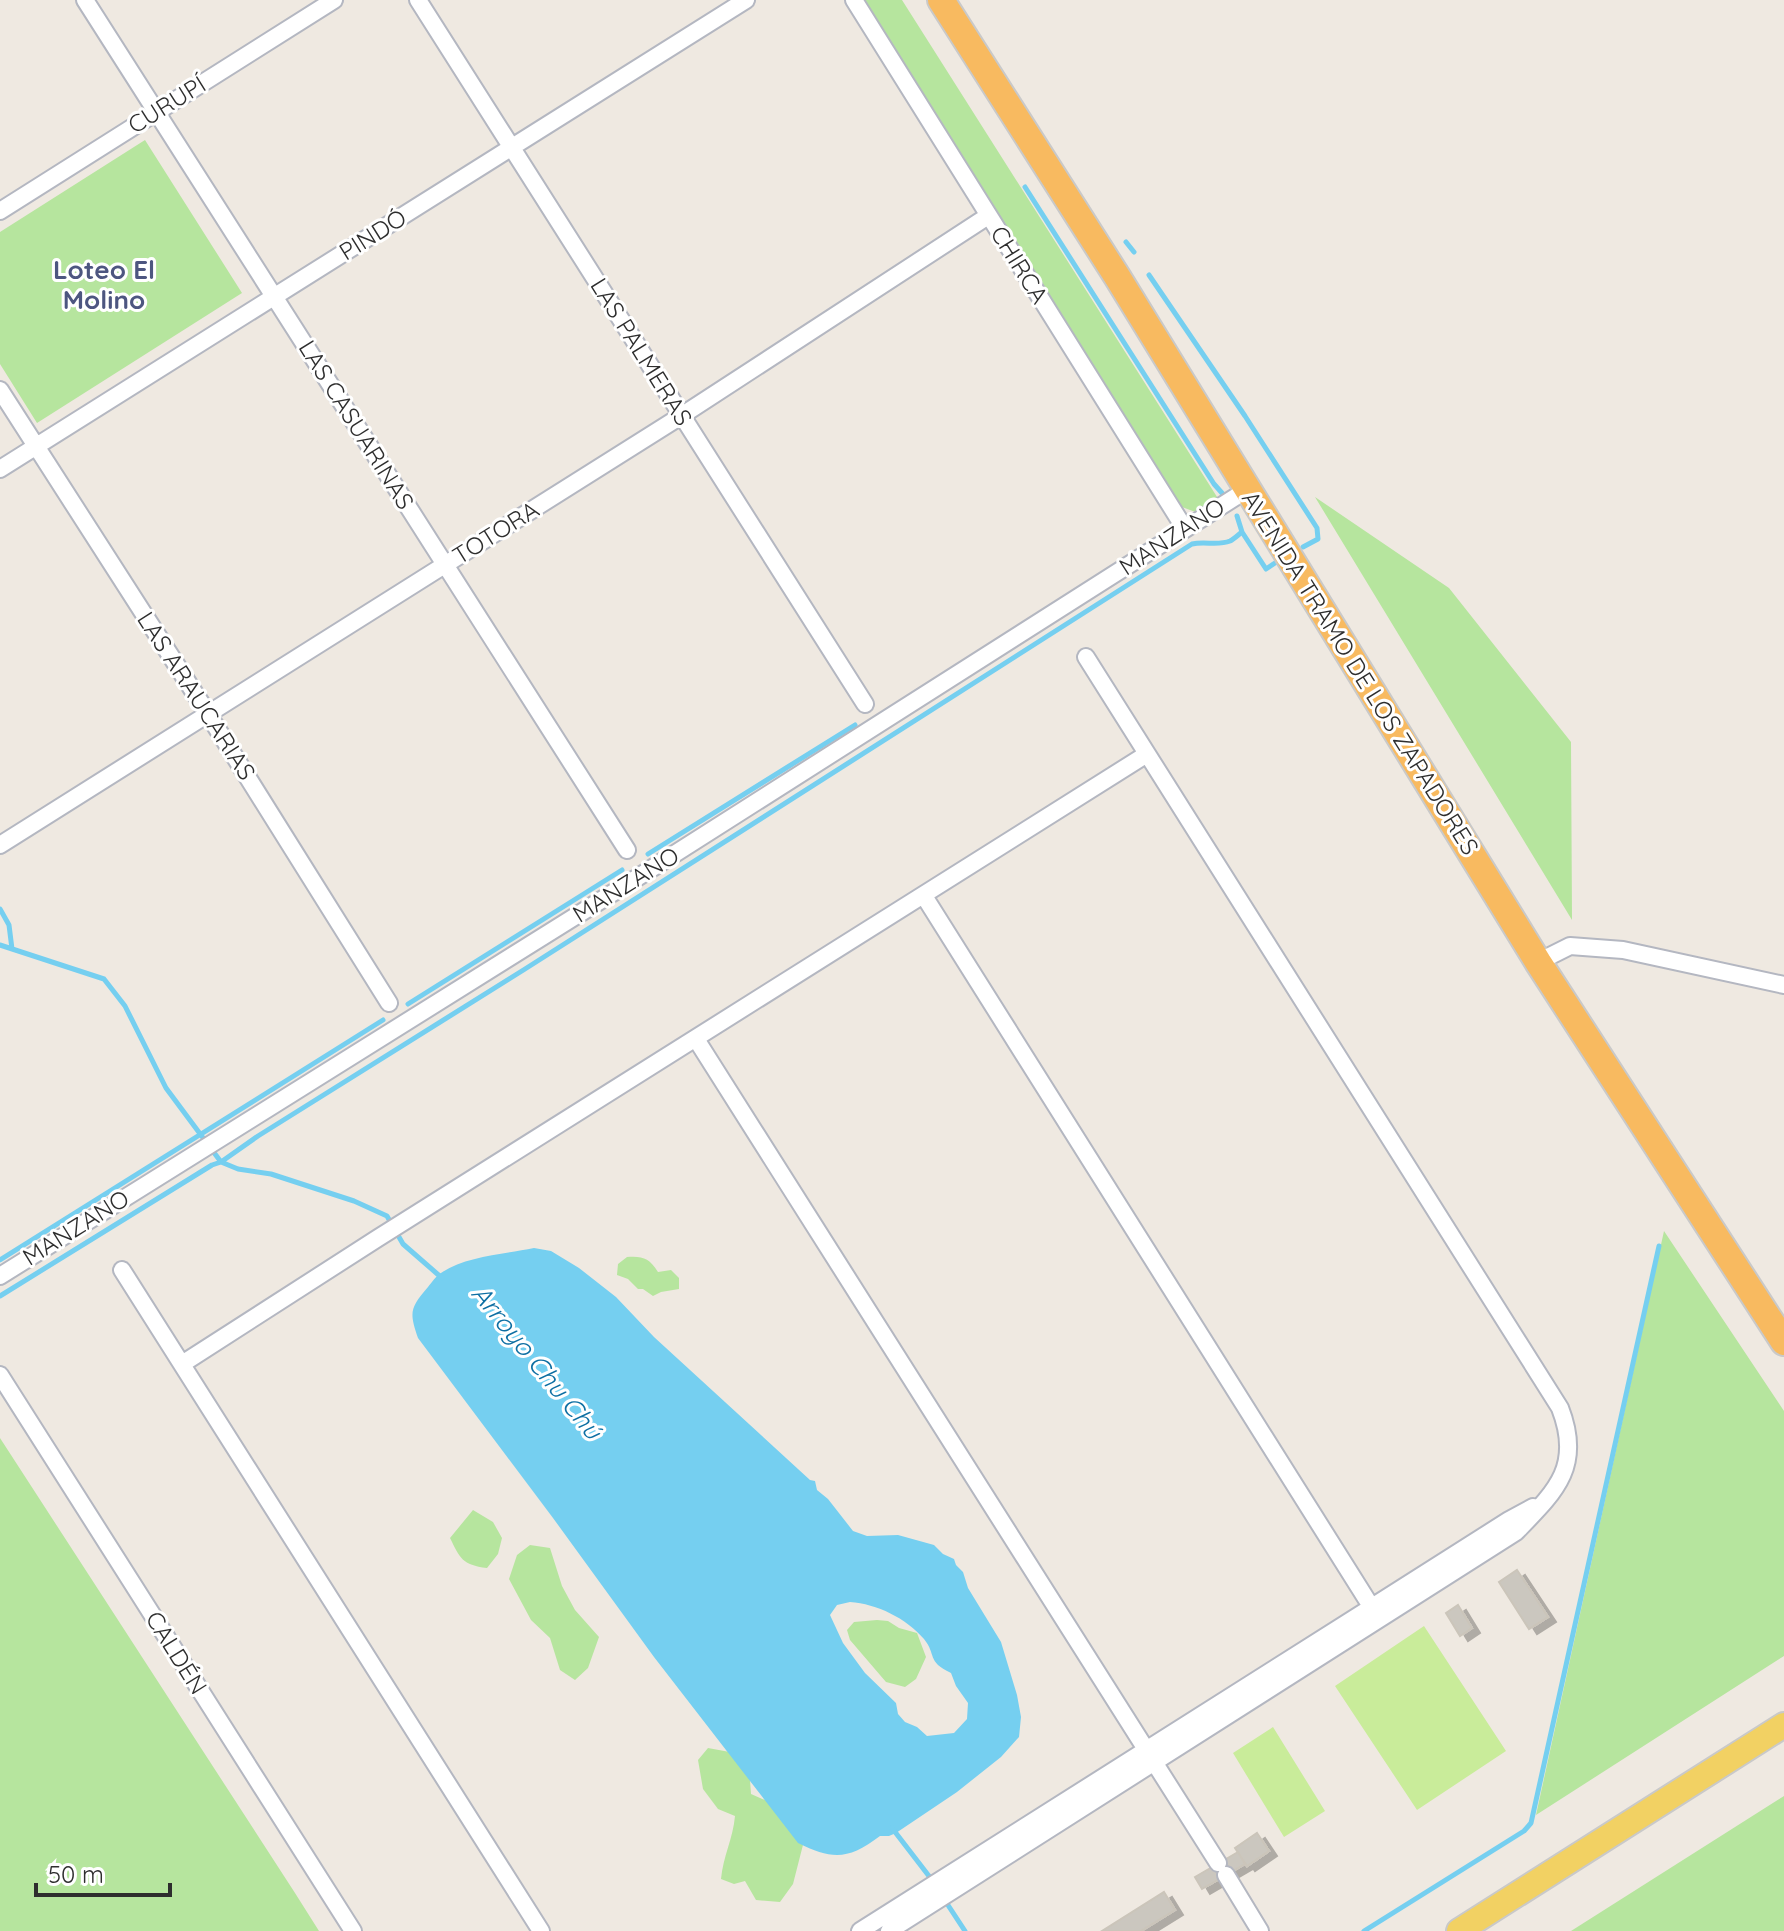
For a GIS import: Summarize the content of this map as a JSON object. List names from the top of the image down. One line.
{"streets":{"highway":["AVENIDA TRAMO DE LOS ZAPADORES"],"street":["CURUPÍ","PINDÓ","CHIRCA","LAS PALMERAS","LAS CASUARINAS","TOTORA","MANZANO","LAS ARAUCARIAS","CALDÉN"]},"crossings":[["CURUPÍ","LAS CASUARINAS"],["PINDÓ","LAS PALMERAS"],["PINDÓ","LAS CASUARINAS"],["PINDÓ","LAS ARAUCARIAS"],["CHIRCA","TOTORA"],["CHIRCA","MANZANO"],["LAS PALMERAS","TOTORA"],["LAS CASUARINAS","TOTORA"],["TOTORA","LAS ARAUCARIAS"],["MANZANO","AVENIDA TRAMO DE LOS ZAPADORES"]],"districts":["Loteo El Molino"],"water":["Arroyo Chu Chú"],"scale_bar":"50 m"}
